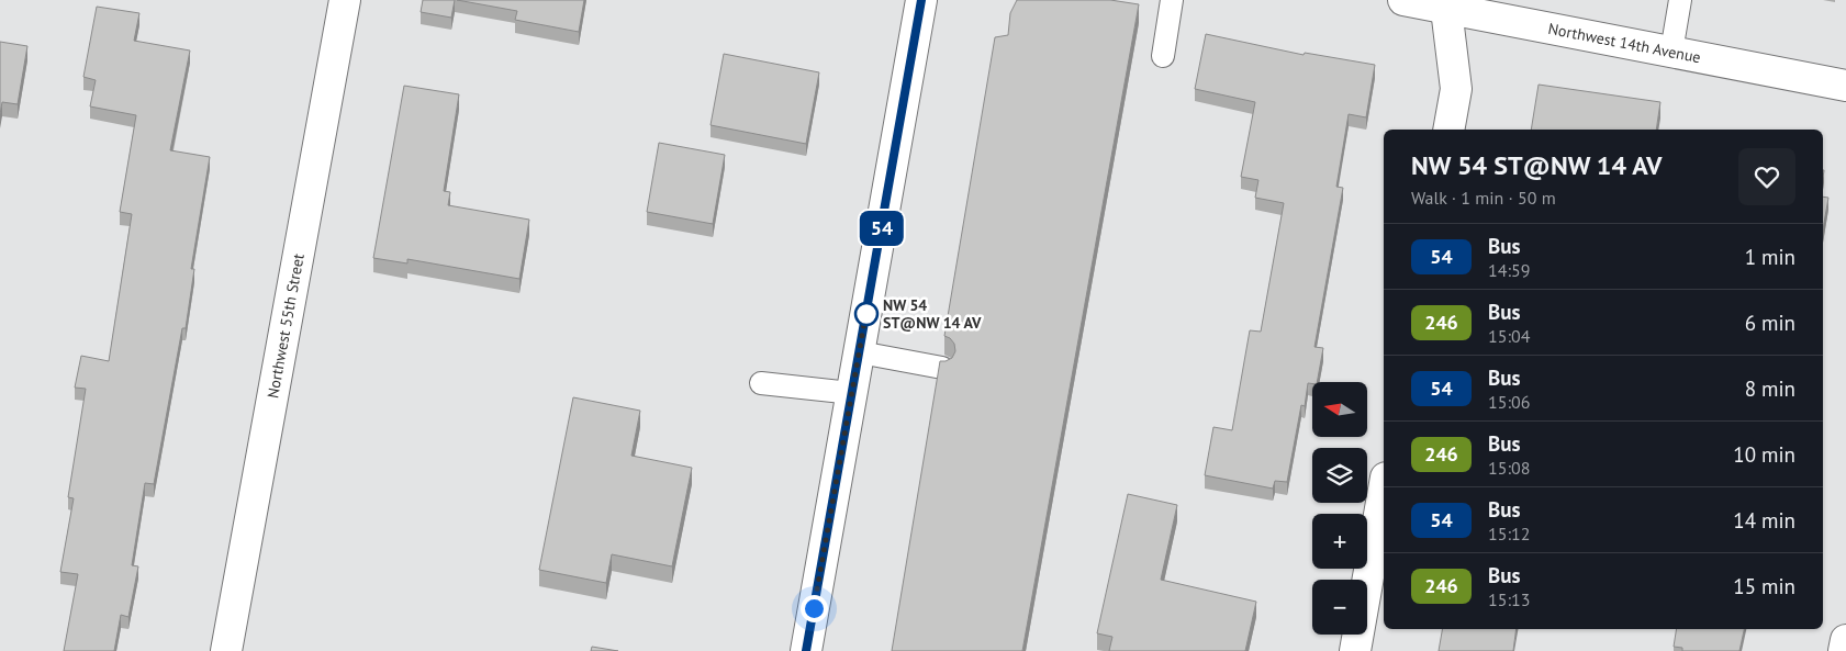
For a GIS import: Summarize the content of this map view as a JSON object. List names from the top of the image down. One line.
{"streets":{"street":["Northwest 14th Avenue","Northwest 55th Street"]},"places":["NW 54 ST@NW 14 AV"],"lines":["bus line 54"],"north":"left","page":{"on_map":"54","heading":["NW 54 ST@NW 14 AV","Walk · 1 min · 50 m"],"list":[{"mark":"54","name":"Bus","note":"14:59","value":"1 min"},{"mark":"246","name":"Bus","note":"15:04","value":"6 min"},{"mark":"54","name":"Bus","note":"15:06","value":"8 min"},{"mark":"246","name":"Bus","note":"15:08","value":"10 min"},{"mark":"54","name":"Bus","note":"15:12","value":"14 min"},{"mark":"246","name":"Bus","note":"15:13","value":"15 min"}],"map_buttons":["+","−"]}}
